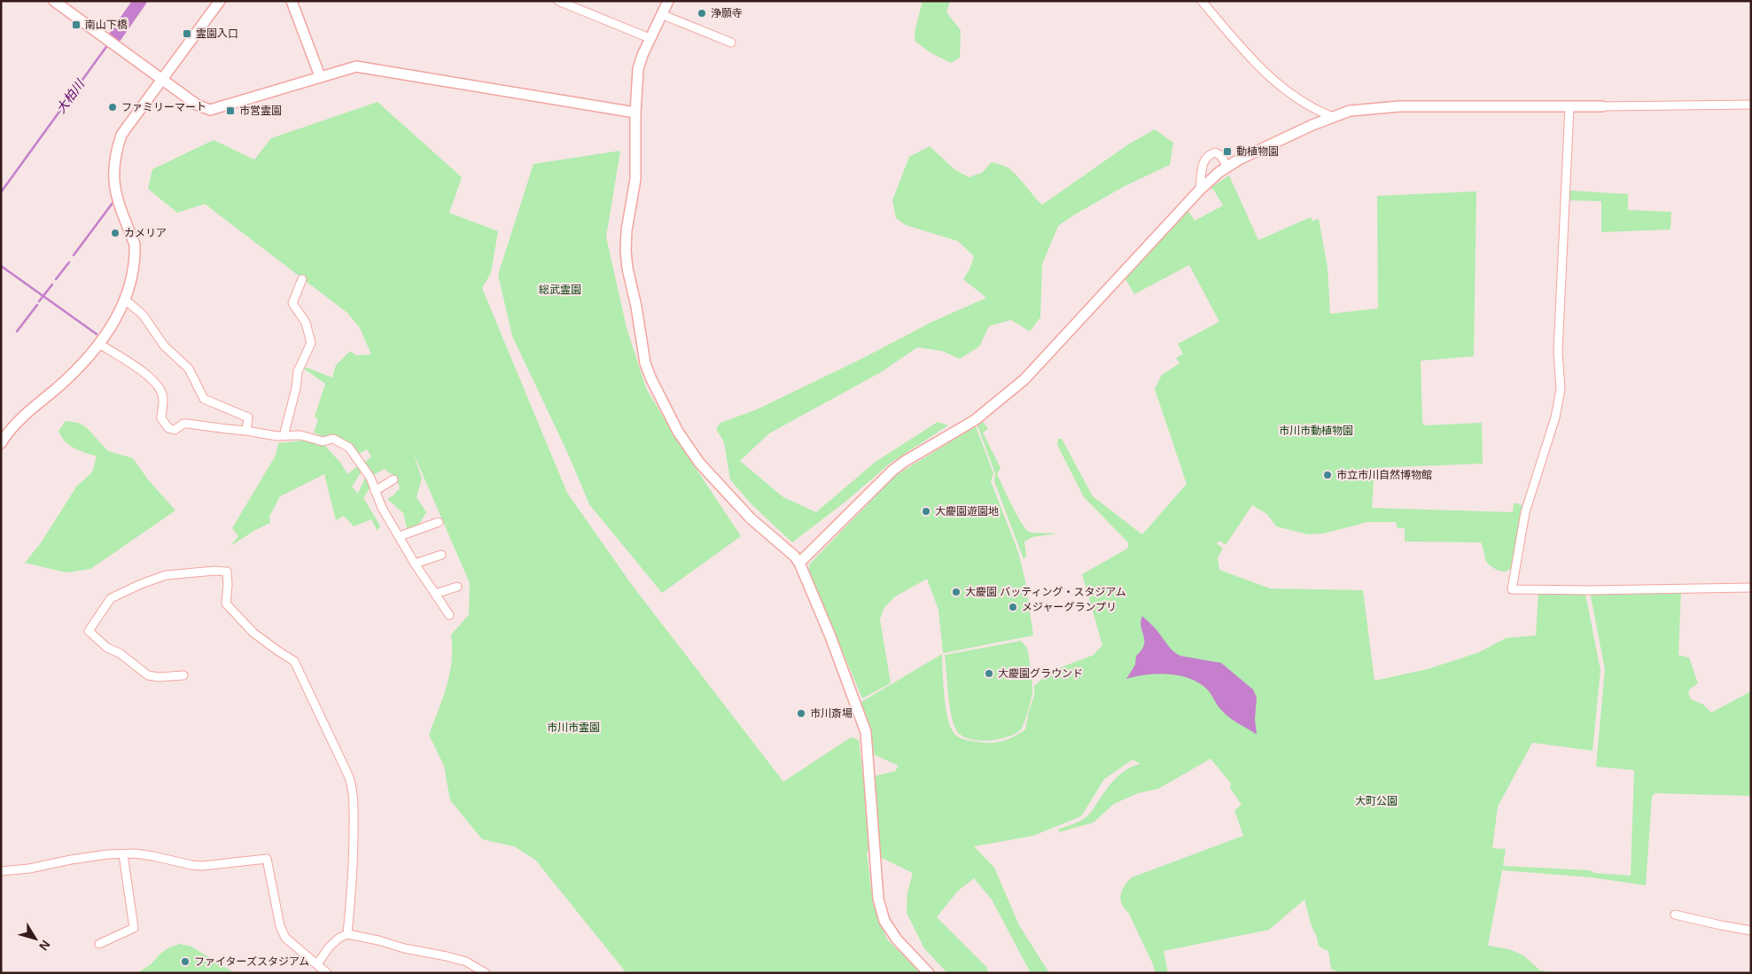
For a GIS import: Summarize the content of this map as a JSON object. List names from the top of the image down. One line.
{"water":["大柏川"],"parks":["総武霊園","市川市動植物園","市川市霊園","大町公園"],"places":{"other":["浄願寺","ファミリーマート","カメリア","市立市川自然博物館","大慶園遊園地","大慶園 バッティング・スタジアム","メジャーグランプリ","大慶園グラウンド","市川斎場","ファイターズスタジアム"],"transit":["南山下橋","霊園入口","市営霊園","動植物園"]},"north":"bottom right"}
